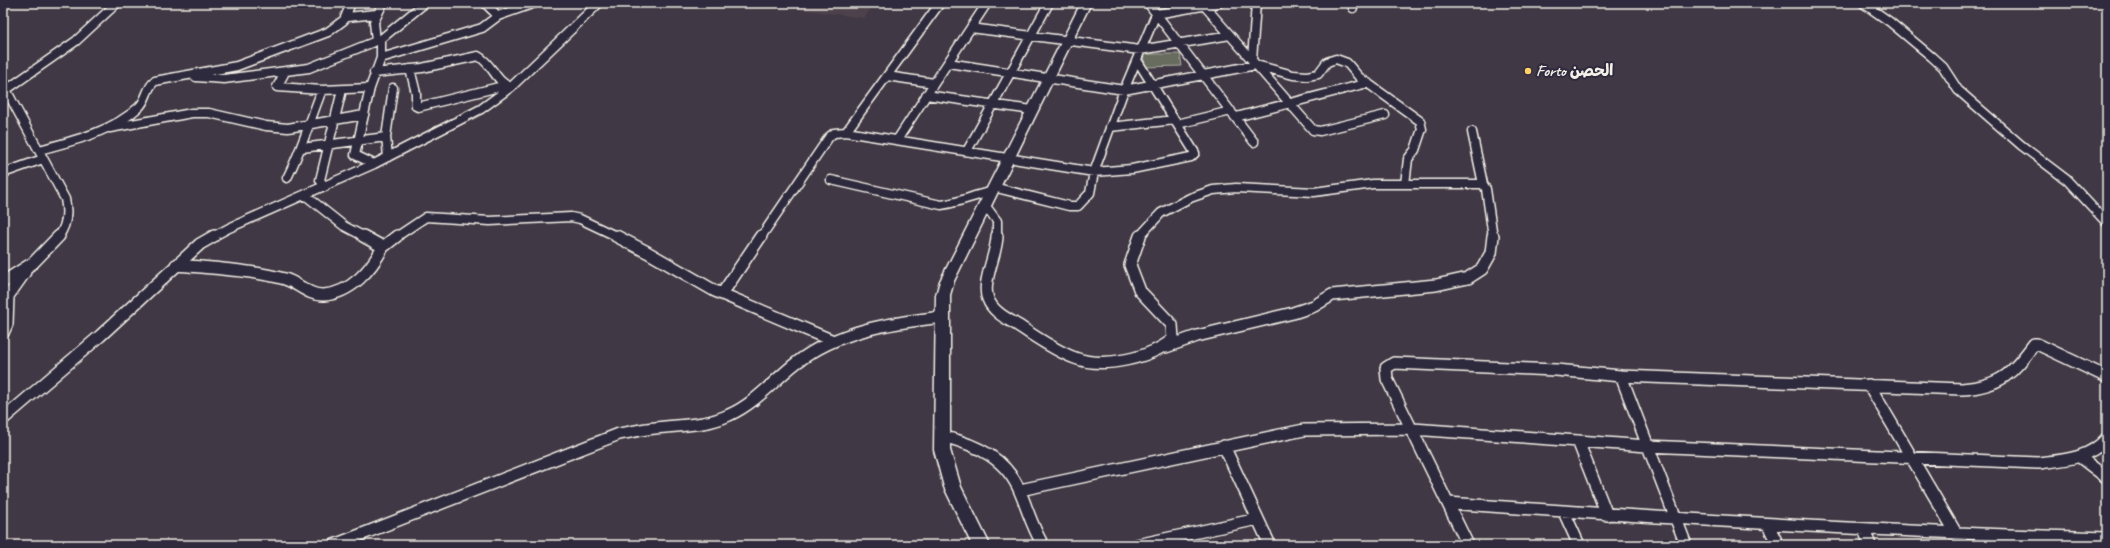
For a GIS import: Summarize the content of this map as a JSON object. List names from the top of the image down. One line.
{"places":["Forto الحصن"]}
